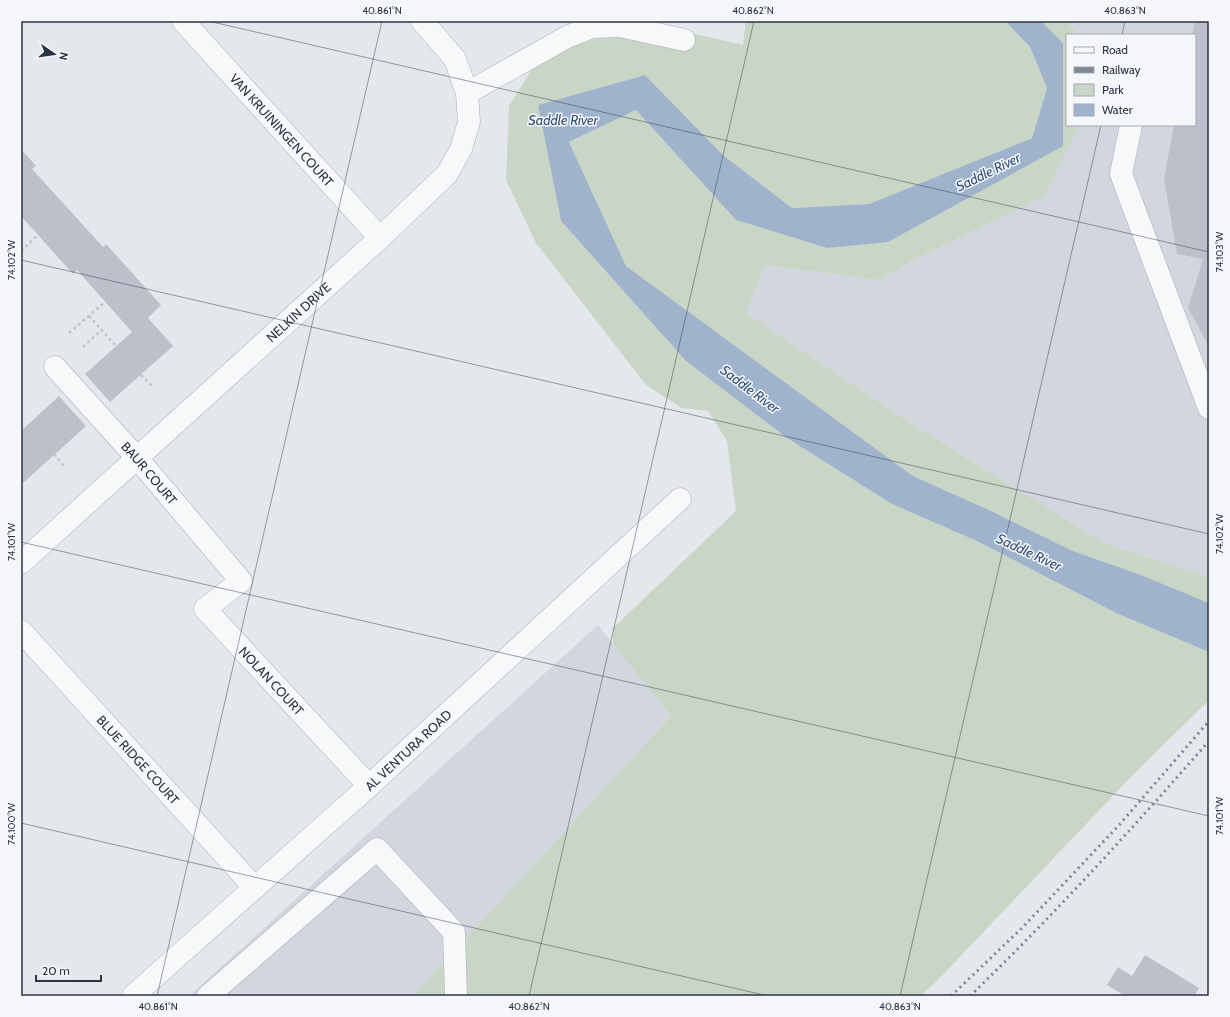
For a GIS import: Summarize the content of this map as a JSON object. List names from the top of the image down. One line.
{"streets":{"street":["VAN KRUININGEN COURT","NELKIN DRIVE","BAUR COURT","NOLAN COURT","AL VENTURA ROAD","BLUE RIDGE COURT"]},"crossings":[["VAN KRUININGEN COURT","NELKIN DRIVE"],["NELKIN DRIVE","BAUR COURT"],["BAUR COURT","NOLAN COURT"],["NOLAN COURT","AL VENTURA ROAD"],["AL VENTURA ROAD","BLUE RIDGE COURT"]],"water":["Saddle River"],"legend":["Road","Railway","Park","Water"],"scale_bar":"20 m","north":"right","coordinates":["40.861°N","40.862°N","40.863°N","74.103°W","74.102°W","74.101°W","74.100°W"]}
